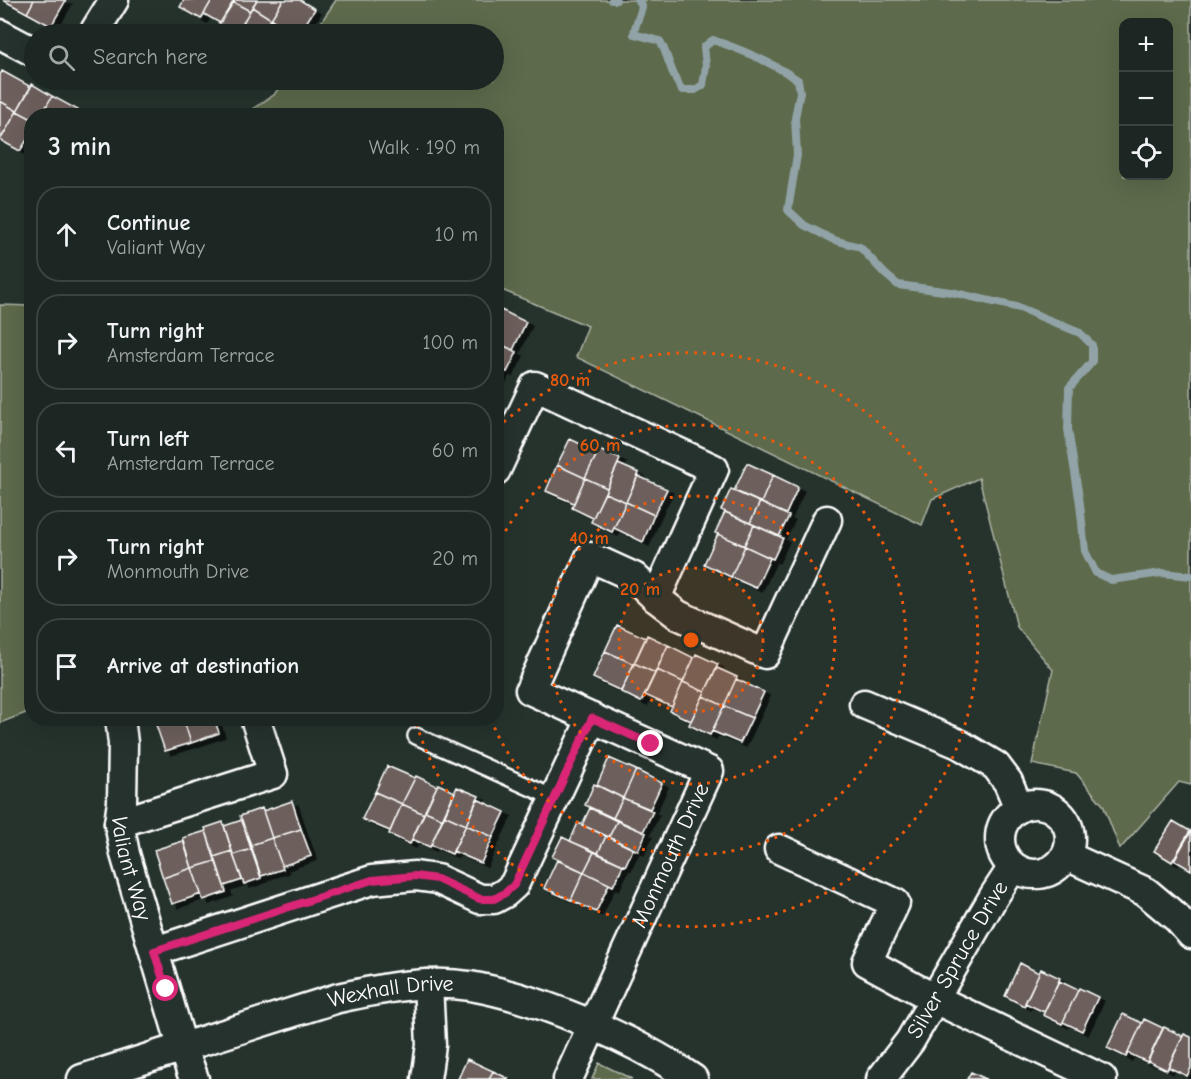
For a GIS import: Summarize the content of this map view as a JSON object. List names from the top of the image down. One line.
{"streets":{"street":["Monmouth Drive","Valiant Way","Silver Spruce Drive","Wexhall Drive"]},"crossings":[["Monmouth Drive","Wexhall Drive"],["Valiant Way","Wexhall Drive"]],"page":{"map_buttons":["+","−"],"search":"Search here","heading":["3 min","Walk · 190 m"],"list":[["Continue","Valiant Way","10 m"],["Turn right","Amsterdam Terrace","100 m"],["Turn left","Amsterdam Terrace","60 m"],["Turn right","Monmouth Drive","20 m"],"Arrive at destination"]},"rings":["80 m","60 m","40 m","20 m"]}
